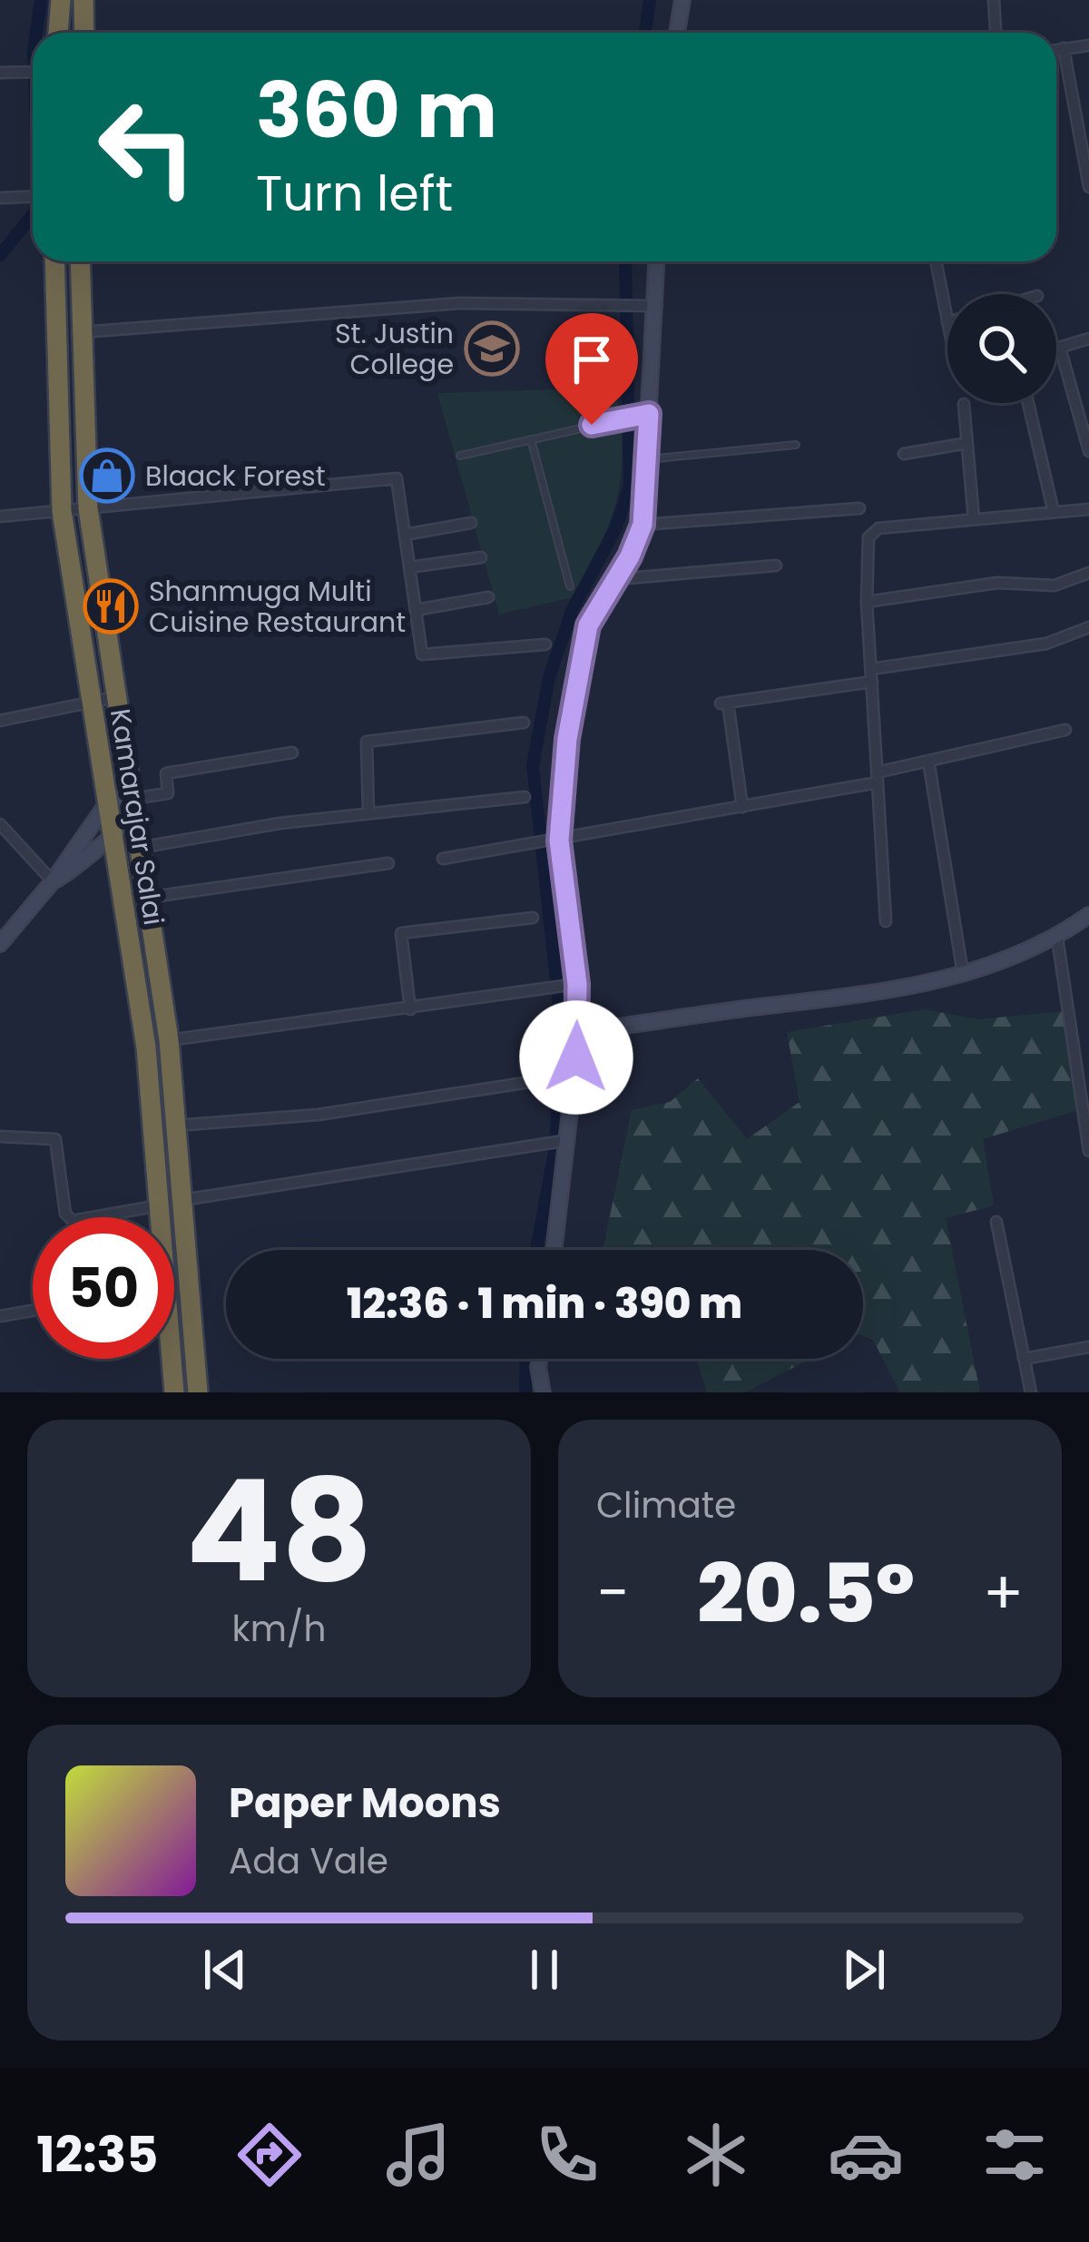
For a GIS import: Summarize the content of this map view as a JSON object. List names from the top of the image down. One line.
{"streets":{"highway":["Kamarajar Salai"]},"places":{"school or university":["St. Justin College"],"shop":["Blaack Forest"],"restaurant":["Shanmuga Multi Cuisine Restaurant"]},"page":{"turn":["360 m","Turn left"],"limit":"50","trip":"12:36 · 1 min · 390 m","tile":[["48","km/h"],"Climate"],"heat":["−","20.5°","+"],"song":["Paper Moons","Ada Vale"],"tabs":"12:35"}}
